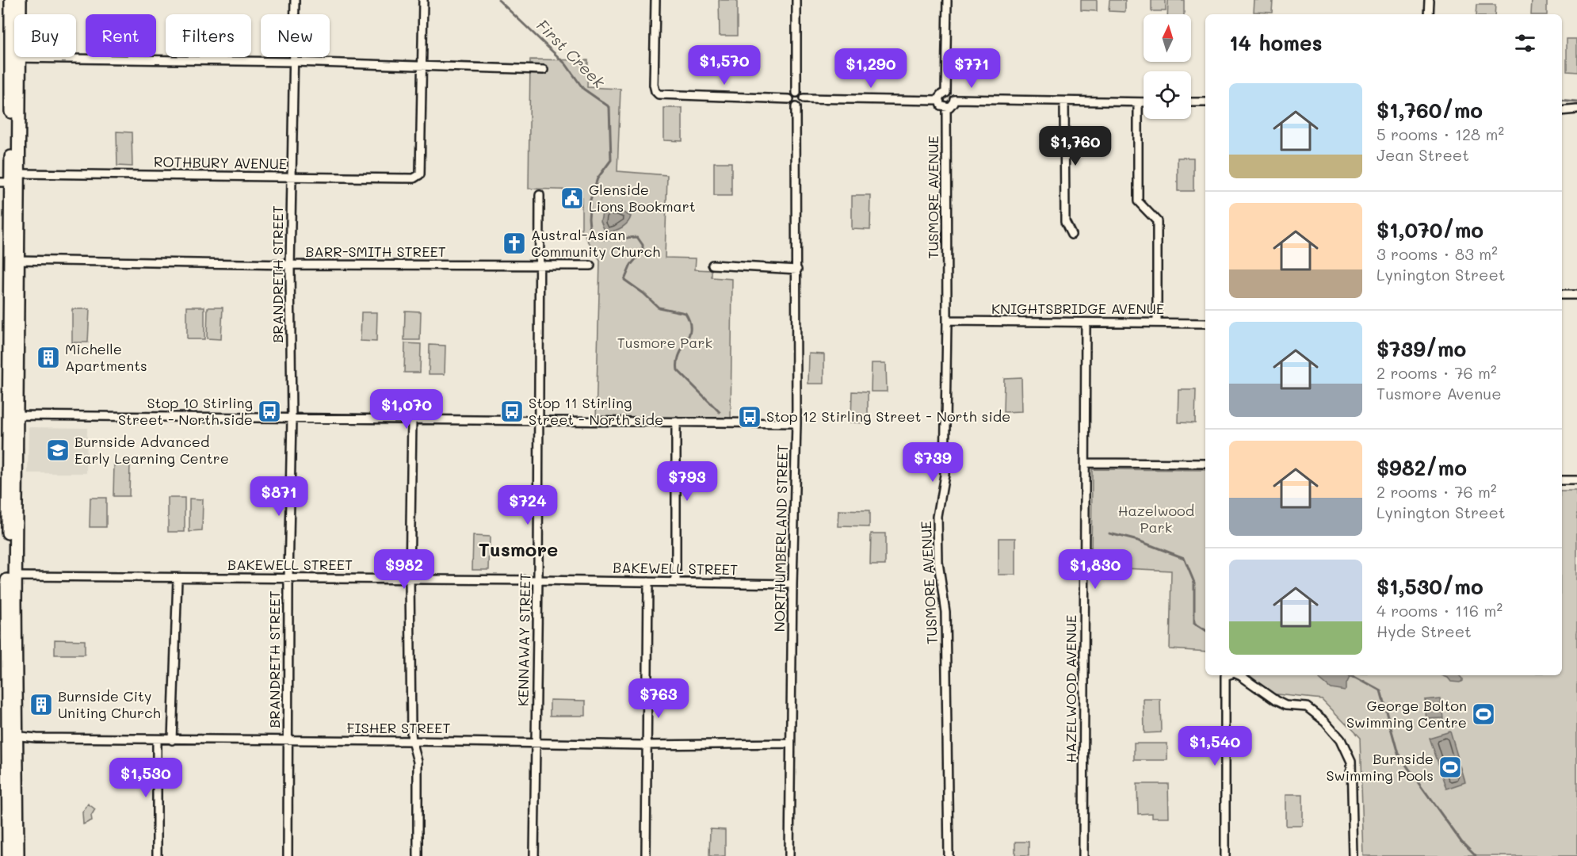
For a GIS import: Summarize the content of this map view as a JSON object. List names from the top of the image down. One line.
{"streets":{"street":["ROTHBURY AVENUE","TUSMORE AVENUE","BARR-SMITH STREET","BRANDRETH STREET","KNIGHTSBRIDGE AVENUE","NORTHUMBERLAND STREET","BAKEWELL STREET","KENNAWAY STREET","HAZELWOOD AVENUE","FISHER STREET"]},"crossings":[["ROTHBURY AVENUE","BRANDRETH STREET"],["TUSMORE AVENUE","KNIGHTSBRIDGE AVENUE"],["BARR-SMITH STREET","BRANDRETH STREET"],["BARR-SMITH STREET","KENNAWAY STREET"],["BRANDRETH STREET","BAKEWELL STREET"],["BRANDRETH STREET","FISHER STREET"],["KNIGHTSBRIDGE AVENUE","HAZELWOOD AVENUE"],["NORTHUMBERLAND STREET","BAKEWELL STREET"],["NORTHUMBERLAND STREET","FISHER STREET"],["BAKEWELL STREET","KENNAWAY STREET"],["KENNAWAY STREET","FISHER STREET"]],"districts":["Tusmore"],"water":["First Creek"],"parks":["Tusmore Park","Hazelwood Park"],"places":{"public building":["Glenside Lions Bookmart"],"church":["Austral-Asian Community Church"],"building":["Michelle Apartments","Burnside City Uniting Church"],"bus stop":["Stop 10 Stirling Street - North side","Stop 11 Stirling Street - North side","Stop 12 Stirling Street - North side"],"school or university":["Burnside Advanced Early Learning Centre"],"sports":["George Bolton Swimming Centre","Burnside Swimming Pools"]},"north":"top","page":{"chip":["Buy","Rent","Filters","New"],"heading":"14 homes","price":["$1,570","$1,290","$771","$1,760","$1,070","$739","$793","$871","$724","$982","$1,830","$763","$1,540","$1,530"],"list":[{"name":"$1,760/mo","note":"5 rooms · 128 m² · Jean Street"},{"name":"$1,070/mo","note":"3 rooms · 83 m² · Lynington Street"},{"name":"$739/mo","note":"2 rooms · 76 m² · Tusmore Avenue"},{"name":"$982/mo","note":"2 rooms · 76 m² · Lynington Street"},{"name":"$1,530/mo","note":"4 rooms · 116 m² · Hyde Street"}]}}
